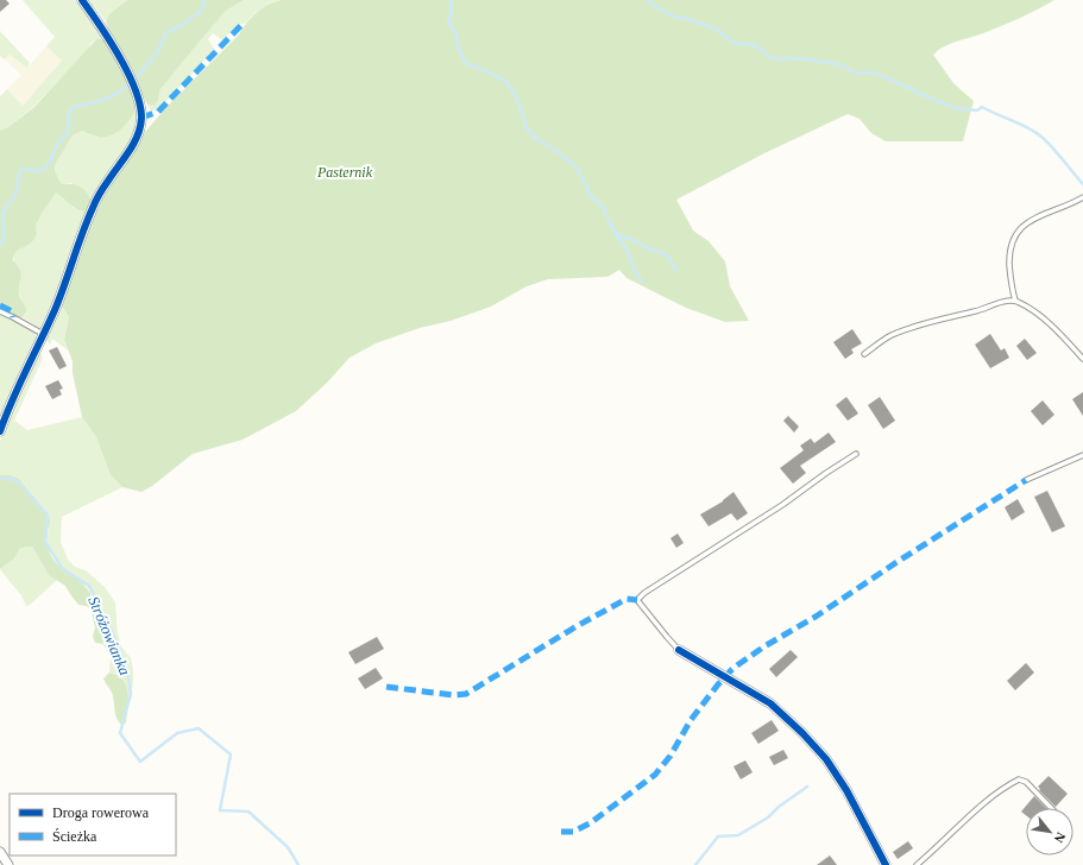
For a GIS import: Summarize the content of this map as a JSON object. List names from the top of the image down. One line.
{"water":["Stróżowianka"],"parks":["Pasternik"],"legend":["Droga rowerowa","Ścieżka"],"north":"bottom right"}
